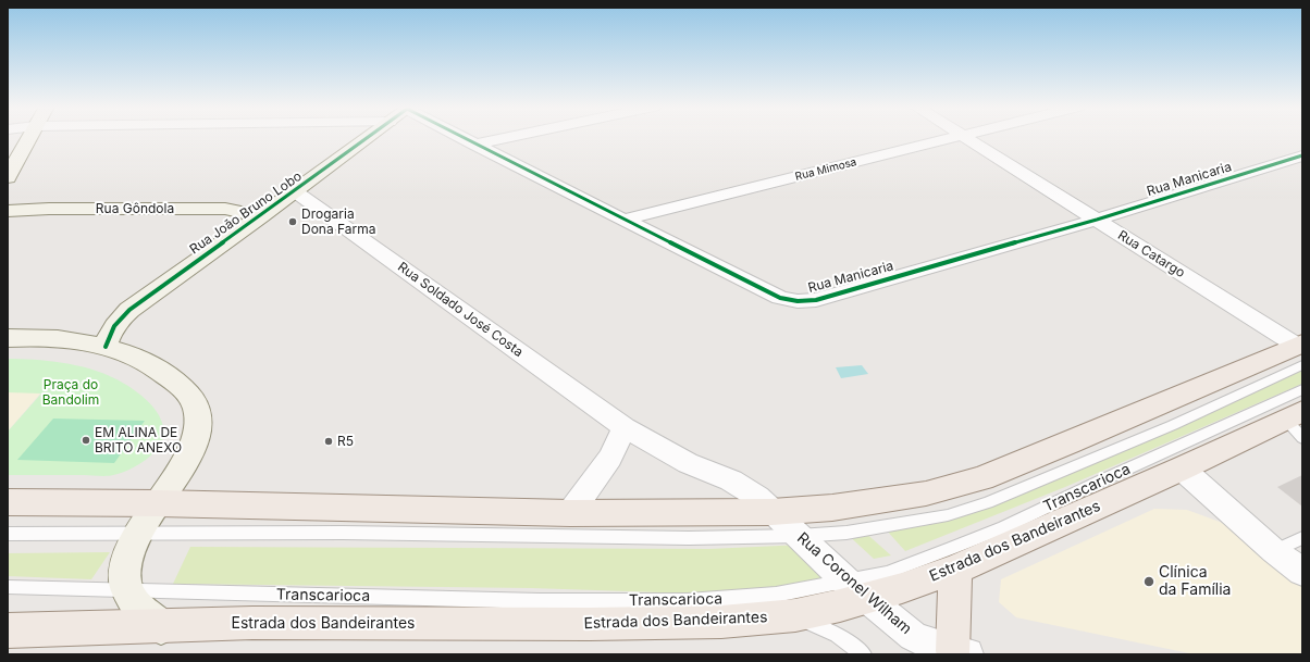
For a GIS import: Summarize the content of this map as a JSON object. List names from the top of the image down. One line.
{"streets":{"main road":["Estrada dos Bandeirantes"],"street":["Rua Mimosa","Rua Manicaria","Rua Gôndola","Rua João Bruno Lobo","Rua Catargo","Rua Soldado José Costa","Rua Coronel Wilham"],"lane":["Transcarioca"]},"crossings":[["Rua Mimosa","Rua Manicaria"],["Rua Manicaria","Rua Catargo"],["Rua Gôndola","Rua João Bruno Lobo"],["Rua João Bruno Lobo","Rua Soldado José Costa"],["Rua Catargo","Transcarioca"],["Rua Soldado José Costa","Rua Coronel Wilham"],["Transcarioca","Estrada dos Bandeirantes"],["Transcarioca","Rua Coronel Wilham"],["Estrada dos Bandeirantes","Rua Coronel Wilham"]],"parks":["Praça do Bandolim"],"places":["Drogaria Dona Farma","EM ALINA DE BRITO ANEXO","R5","Clínica da Família"]}
